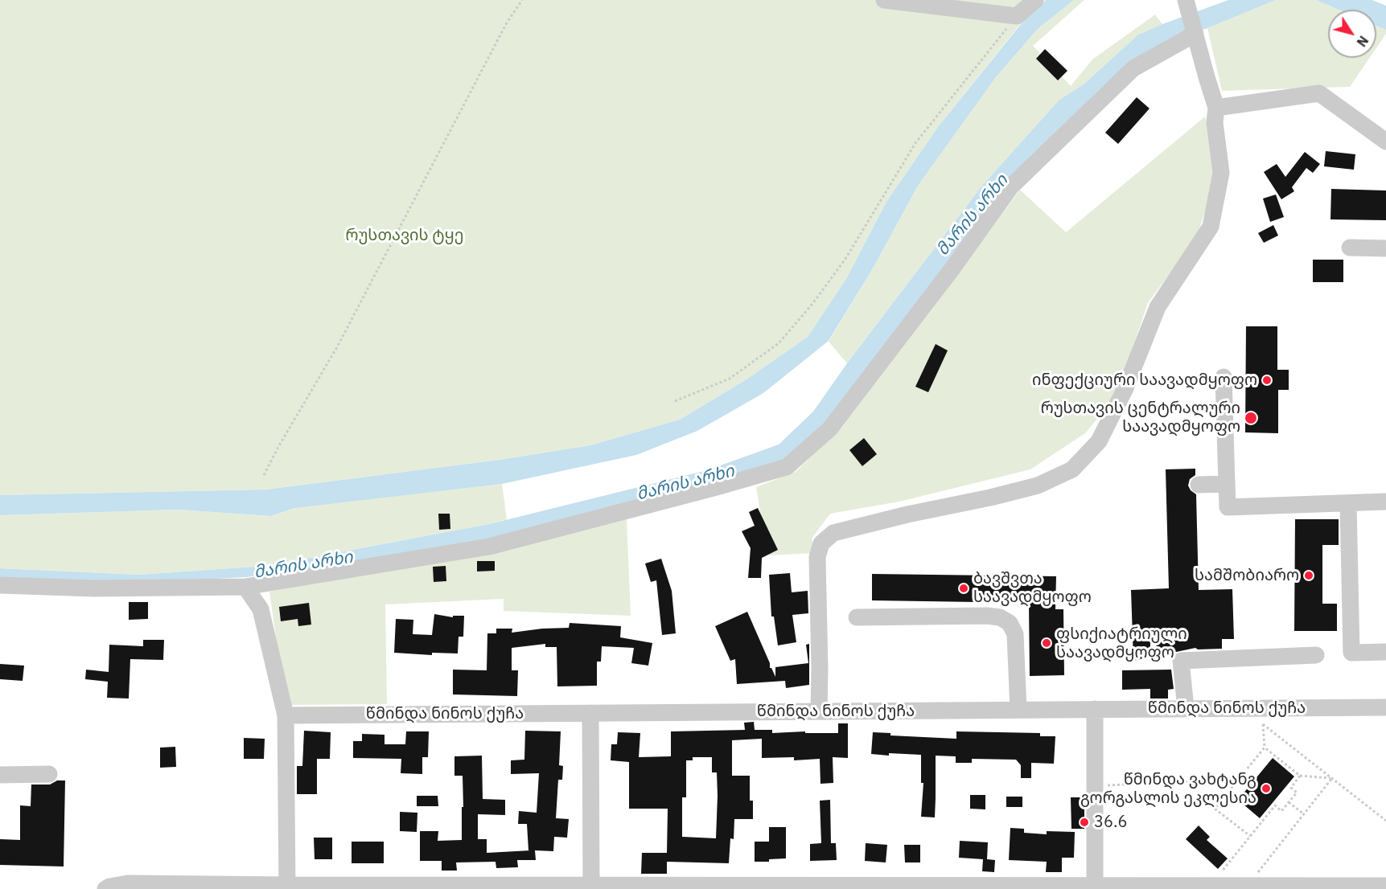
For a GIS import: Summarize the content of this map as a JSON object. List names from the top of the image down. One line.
{"streets":{"street":["წმინდა ნინოს ქუჩა"]},"water":["მარის არხი"],"parks":["რუსთავის ტყე"],"places":["ინფექციური საავადმყოფო","რუსთავის ცენტრალური საავადმყოფო","სამშობიარო","ბავშვთა საავადმყოფო","ფსიქიატრიული საავადმყოფო","წმინდა ვახტანგ გორგასლის ეკლესია","36.6"],"north":"bottom right"}
